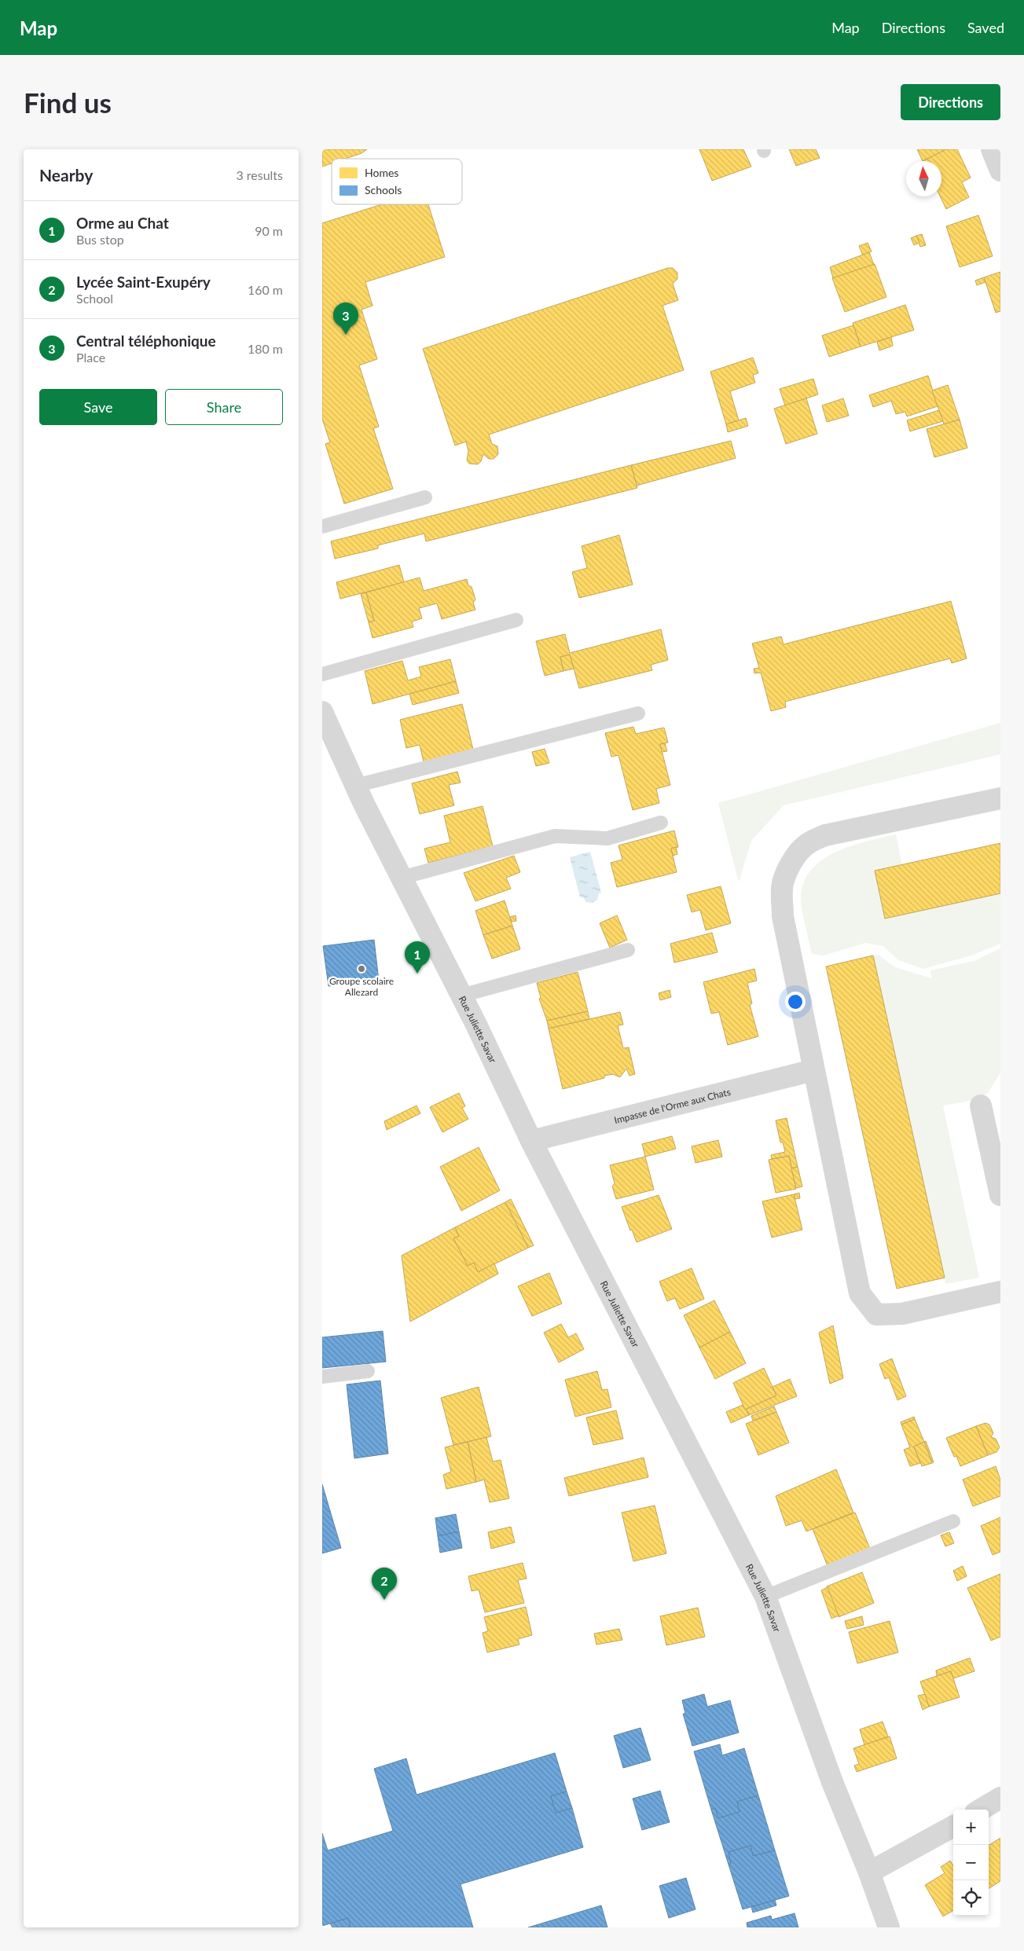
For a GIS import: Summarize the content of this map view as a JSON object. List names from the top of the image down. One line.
{"streets":{"street":["Rue Juliette Savar","Impasse de l'Orme aux Chats"]},"crossings":[["Rue Juliette Savar","Impasse de l'Orme aux Chats"]],"places":["Groupe scolaire Allezard"],"legend":["Homes","Schools"],"north":"top","page":{"header":"Map","nav":["Map","Directions","Saved"],"buttons":["Directions",["Save","Share"]],"title":"Find us","heading":["Nearby","3 results"],"list":[{"mark":"1","name":"Orme au Chat","note":"Bus stop","value":"90 m"},{"mark":"2","name":"Lycée Saint-Exupéry","note":"School","value":"160 m"},{"mark":"3","name":"Central téléphonique","note":"Place","value":"180 m"}],"pins":["3","1","2"],"map_buttons":["+","−"]}}
